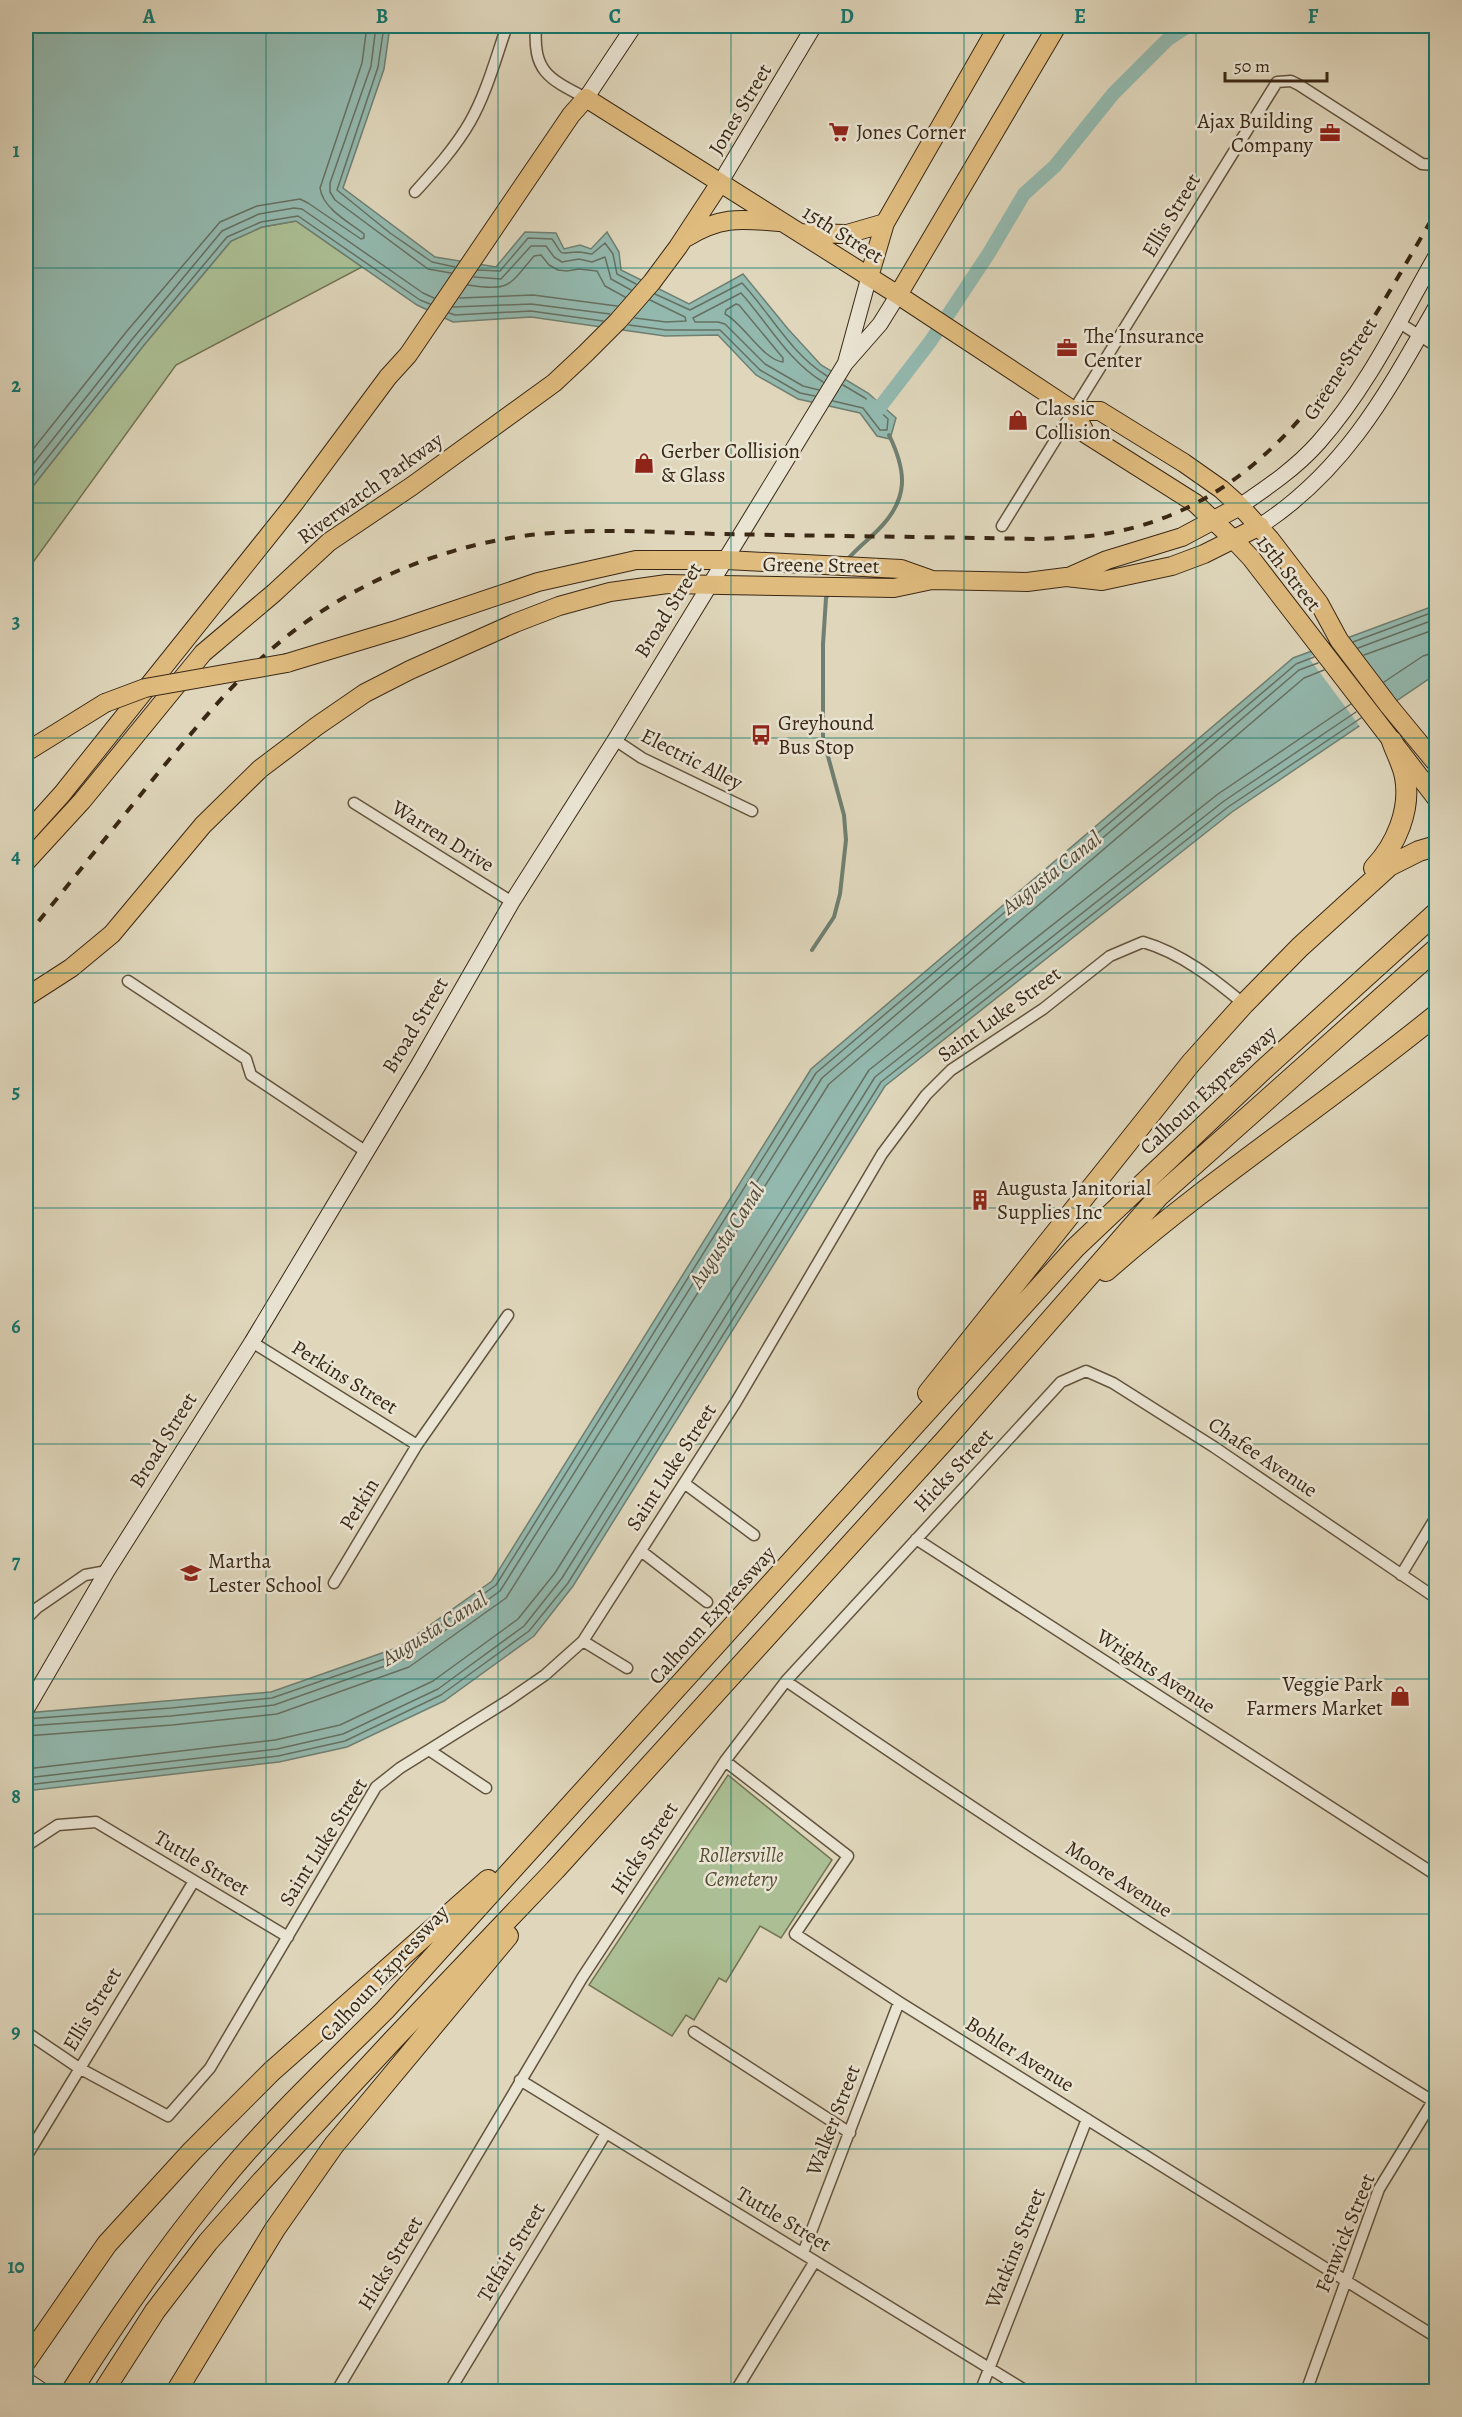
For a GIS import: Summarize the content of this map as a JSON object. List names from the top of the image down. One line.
{"streets":{"highway":["Calhoun Expressway"],"main road":["Jones Street","15th Street","Greene Street","Riverwatch Parkway","Broad Street"],"street":["Ellis Street","Electric Alley","Warren Drive","Saint Luke Street","Perkins Street","Chafee Avenue","Hicks Street","Perkin","Wrights Avenue","Tuttle Street","Moore Avenue","Bohler Avenue","Walker Street","Fenwick Street","Watkins Street","Telfair Street"]},"crossings":[["Jones Street","15th Street"],["Jones Street","Riverwatch Parkway"],["Ellis Street","15th Street"],["Ellis Street","Saint Luke Street"],["Ellis Street","Tuttle Street"],["15th Street","Greene Street"],["15th Street","Riverwatch Parkway"],["15th Street","Broad Street"],["Greene Street","Broad Street"],["Broad Street","Electric Alley"],["Broad Street","Warren Drive"],["Broad Street","Perkins Street"],["Saint Luke Street","Tuttle Street"],["Perkins Street","Perkin"],["Chafee Avenue","Hicks Street"],["Hicks Street","Wrights Avenue"],["Hicks Street","Tuttle Street"],["Hicks Street","Moore Avenue"],["Hicks Street","Bohler Avenue"],["Tuttle Street","Walker Street"],["Tuttle Street","Watkins Street"],["Tuttle Street","Telfair Street"],["Moore Avenue","Fenwick Street"],["Bohler Avenue","Walker Street"],["Bohler Avenue","Fenwick Street"],["Bohler Avenue","Watkins Street"]],"water":["Augusta Canal"],"parks":["Rollersville Cemetery"],"places":{"supermarket":["Jones Corner"],"office":["Ajax Building Company","The Insurance Center"],"shop":["Classic Collision","Gerber Collision & Glass","Veggie Park Farmers Market"],"bus stop":["Greyhound Bus Stop"],"building":["Augusta Janitorial Supplies Inc"],"school or university":["Martha Lester School"]},"scale_bar":"50 m","grid":{"columns":["A","B","C","D","E","F"],"rows":["1","2","3","4","5","6","7","8","9","10"]}}
